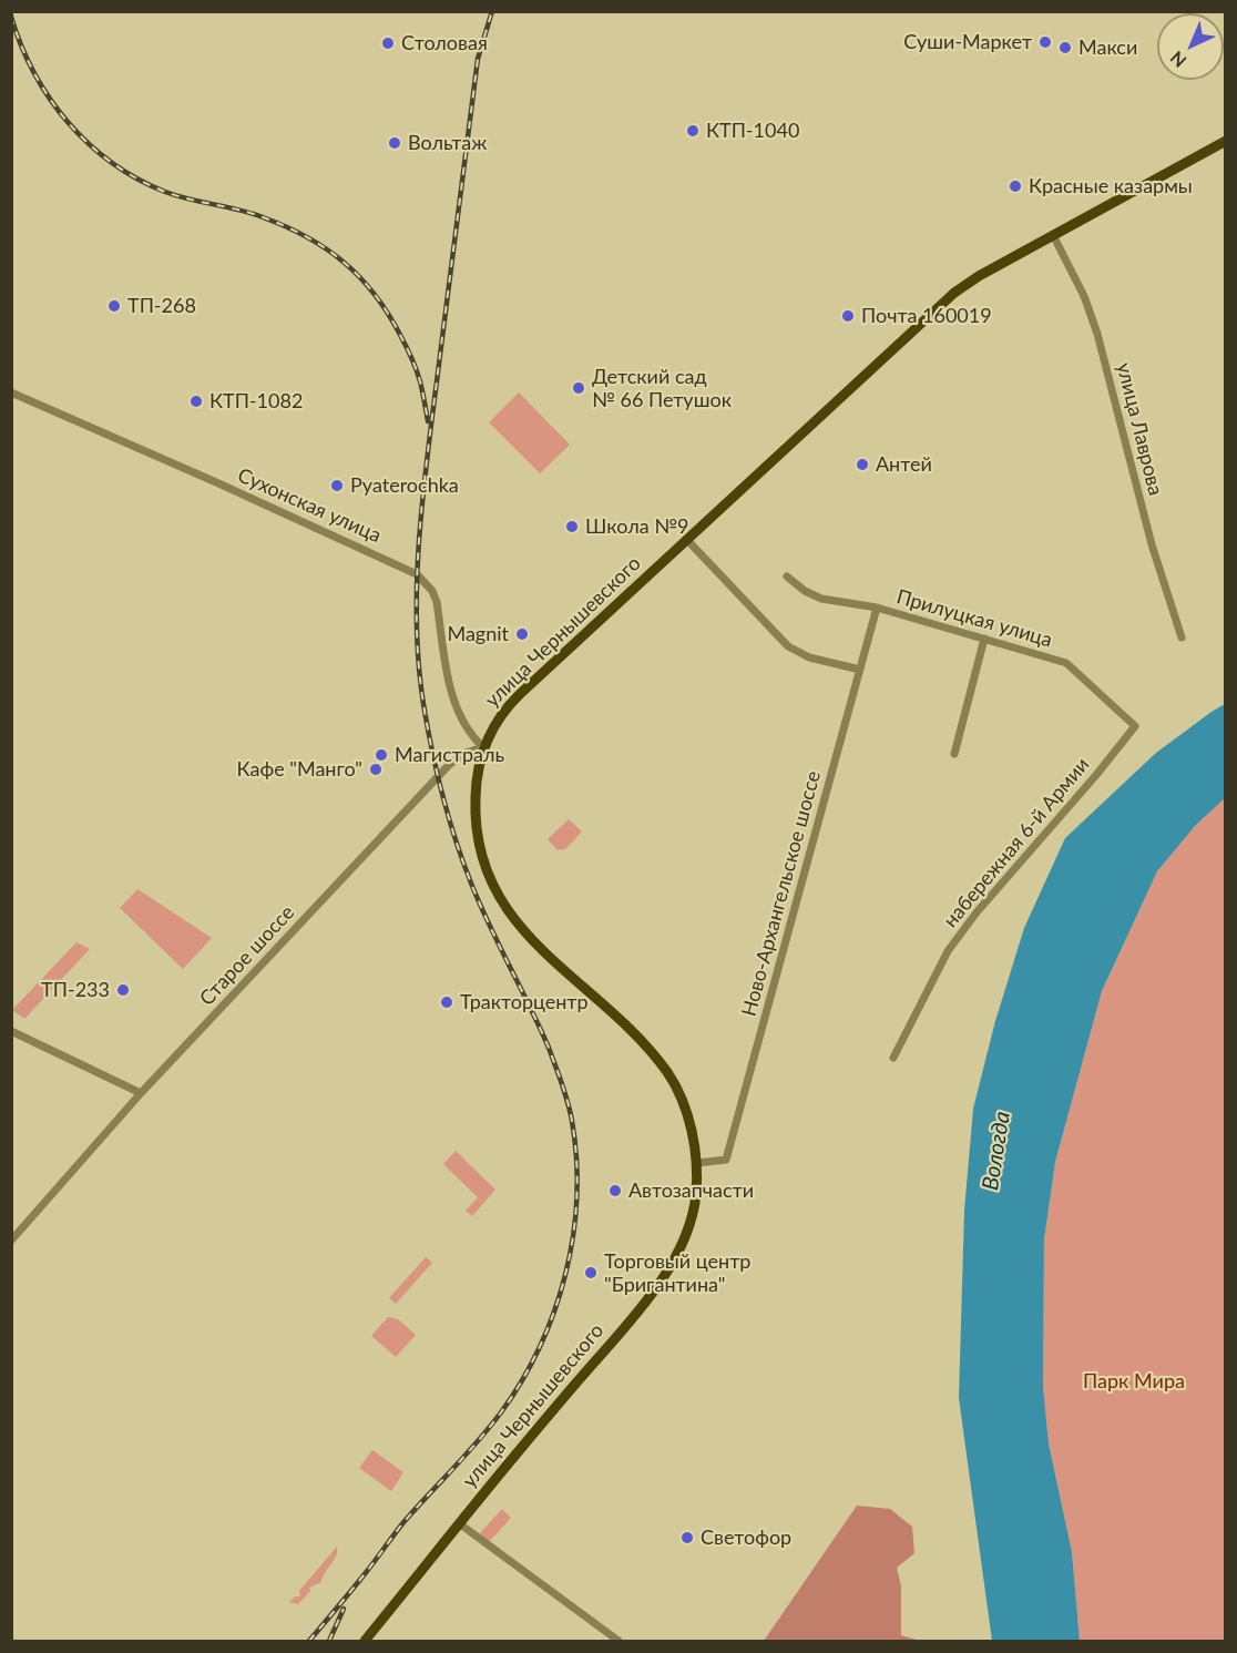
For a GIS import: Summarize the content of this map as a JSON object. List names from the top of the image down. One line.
{"streets":{"main road":["улица Чернышевского"],"street":["улица Лаврова","Сухонская улица","Прилуцкая улица","набережная 6-й Армии","Ново-Архангельское шоссе","Старое шоссе"]},"crossings":[["улица Лаврова","улица Чернышевского"],["Сухонская улица","улица Чернышевского"],["Сухонская улица","Старое шоссе"],["Прилуцкая улица","набережная 6-й Армии"],["Прилуцкая улица","Ново-Архангельское шоссе"],["улица Чернышевского","Ново-Архангельское шоссе"],["улица Чернышевского","Старое шоссе"]],"water":["Вологда"],"parks":["Парк Мира"],"places":["Суши-Маркет","Столовая","Макси","КТП-1040","Вольтаж","Красные казармы","ТП-268","Почта 160019","Детский сад № 66 Петушок","КТП-1082","Антей","Pyaterochka","Школа №9","Magnit","Магистраль","Кафе \"Манго\"","ТП-233","Тракторцентр","Автозапчасти","Торговый центр \"Бригантина\"","Светофор"],"north":"bottom left"}
